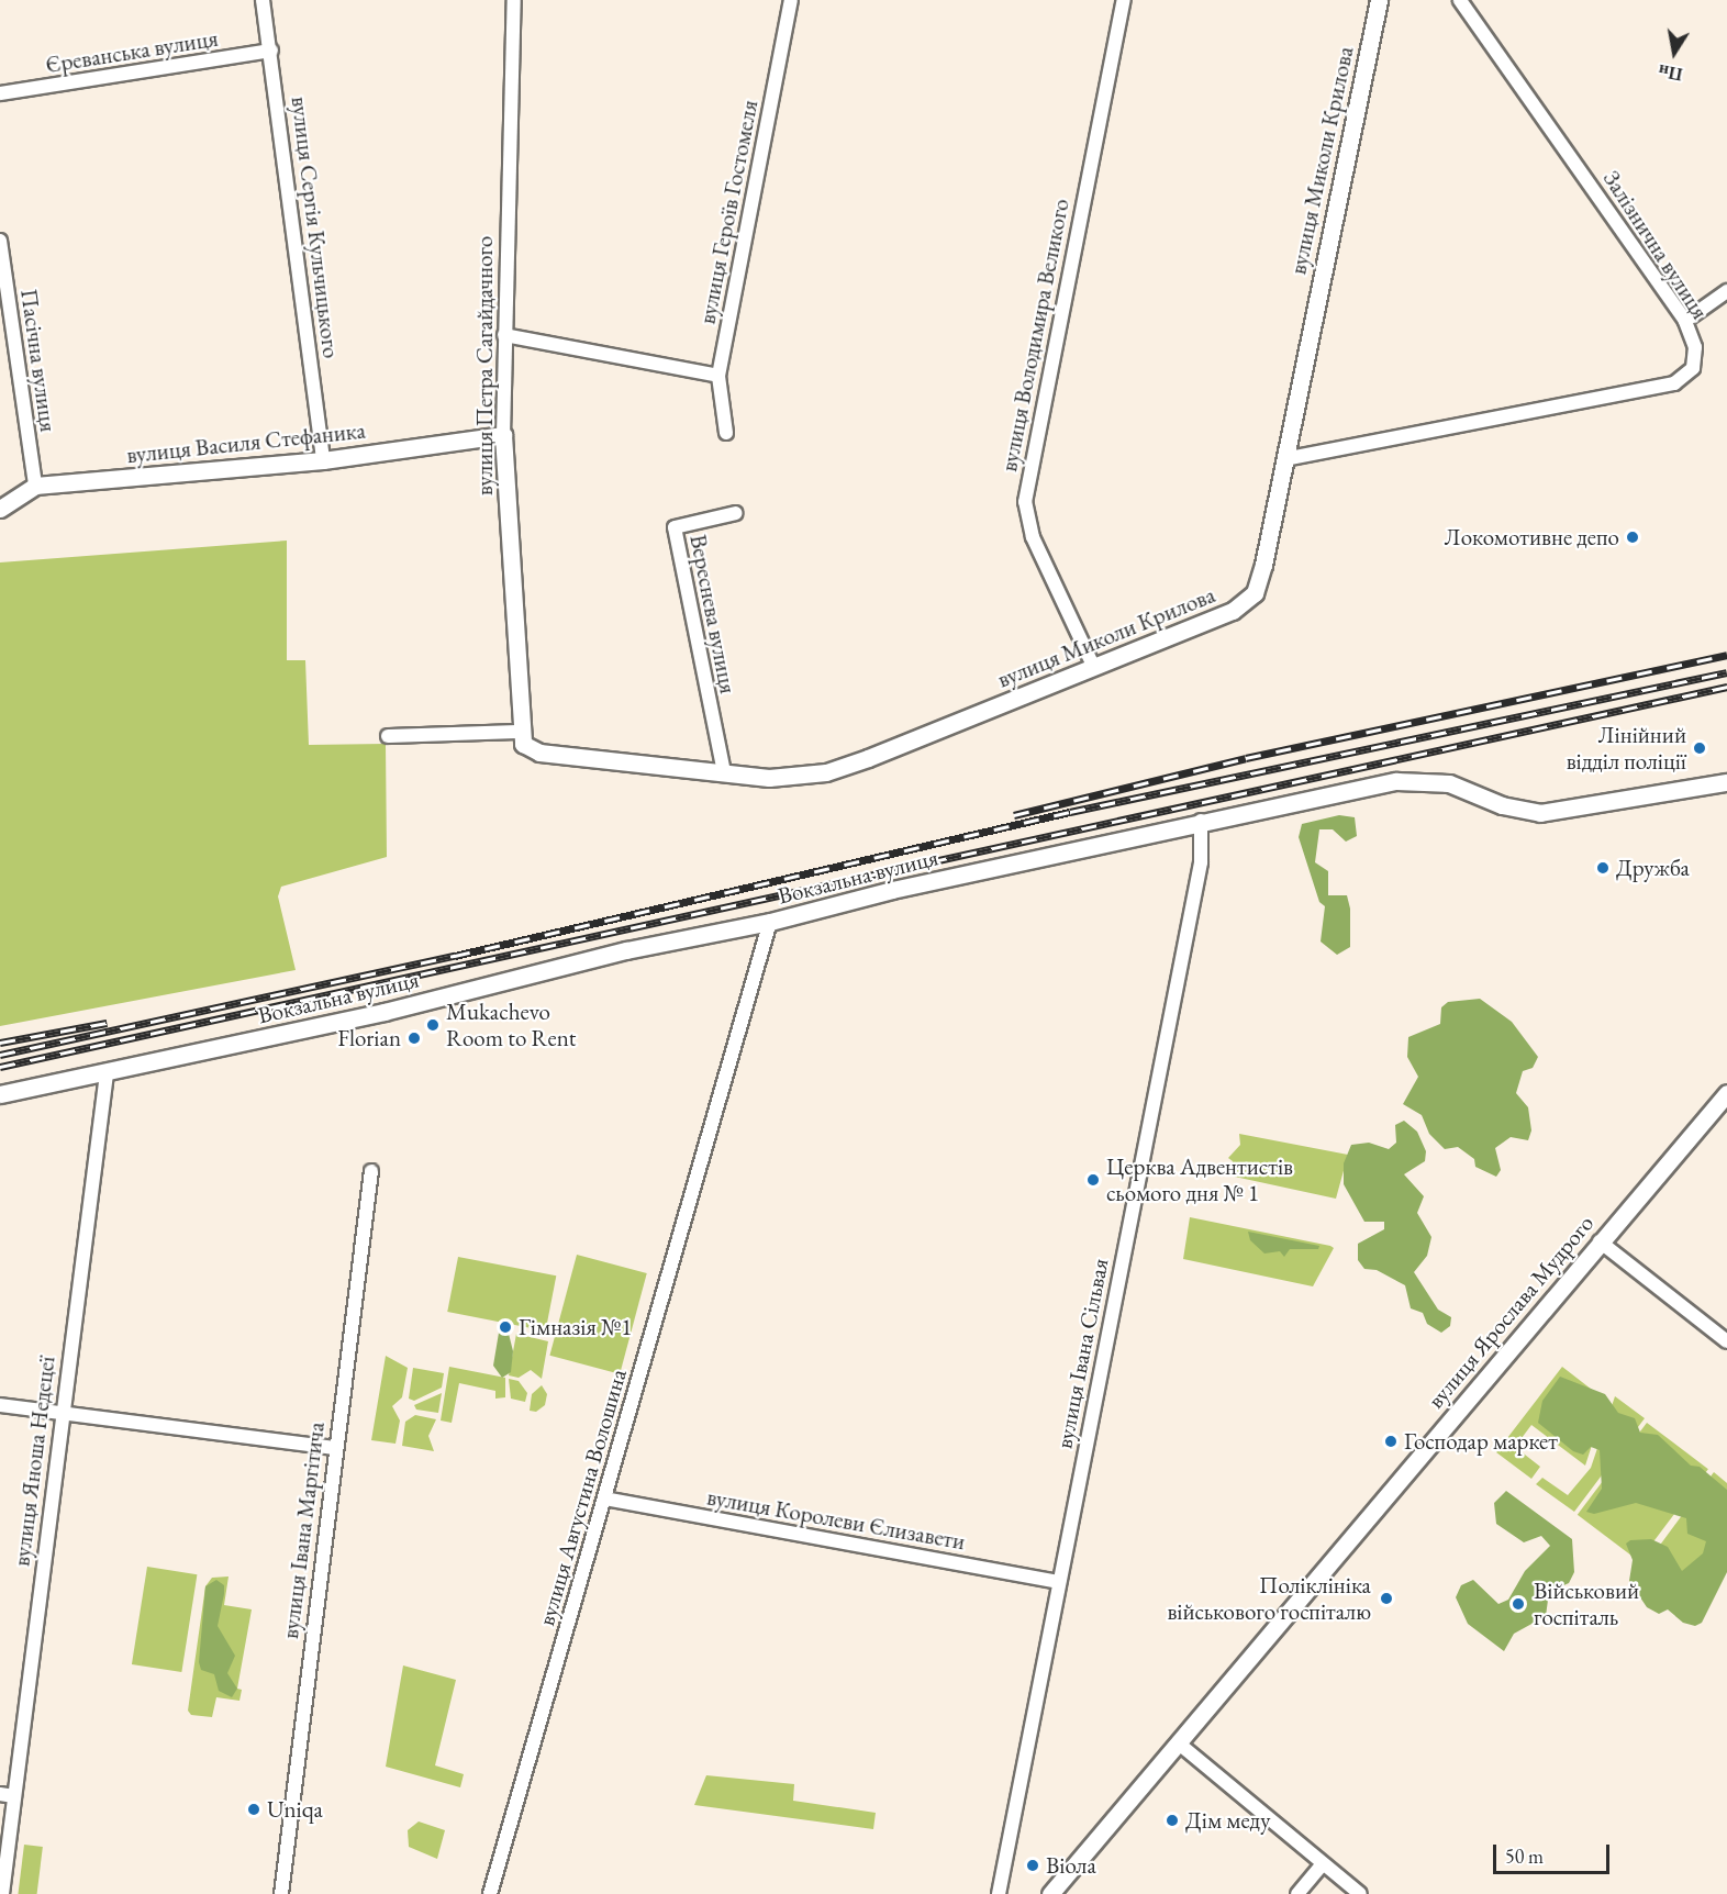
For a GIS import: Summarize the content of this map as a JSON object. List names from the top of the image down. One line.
{"streets":{"street":["Єреванська вулиця","вулиця Миколи Крилова","вулиця Героїв Гостомеля","вулиця Сергія Кульчицького","Залізнична вулиця","вулиця Володимира Великого","Пасічна вулиця","вулиця Петра Сагайдачного","вулиця Василя Стефаника","Вереснева вулиця","Вокзальна вулиця","вулиця Ярослава Мудрого","вулиця Івана Сільвая","вулиця Яноша Недецеї","вулиця Августина Волошина","вулиця Королеви Єлизавети","вулиця Івана Маргітича"]},"crossings":[["Єреванська вулиця","вулиця Сергія Кульчицького"],["вулиця Миколи Крилова","Залізнична вулиця"],["вулиця Миколи Крилова","вулиця Володимира Великого"],["вулиця Миколи Крилова","вулиця Петра Сагайдачного"],["вулиця Миколи Крилова","Вереснева вулиця"],["вулиця Сергія Кульчицького","вулиця Василя Стефаника"],["Пасічна вулиця","вулиця Василя Стефаника"],["вулиця Петра Сагайдачного","вулиця Василя Стефаника"],["Вокзальна вулиця","вулиця Івана Сільвая"],["Вокзальна вулиця","вулиця Яноша Недецеї"],["Вокзальна вулиця","вулиця Августина Волошина"],["вулиця Івана Сільвая","вулиця Королеви Єлизавети"],["вулиця Августина Волошина","вулиця Королеви Єлизавети"]],"places":["Локомотивне депо","Лінійний відділ поліції","Дружба","Mukachevo Room to Rent","Florian","Церква Адвентистів сьомого дня № 1","Гімназія №1","Господар маркет","Поліклініка військового госпіталю","Військовий госпіталь","Uniqa","Дім меду","Віола"],"scale_bar":"50 m","north":"bottom"}
